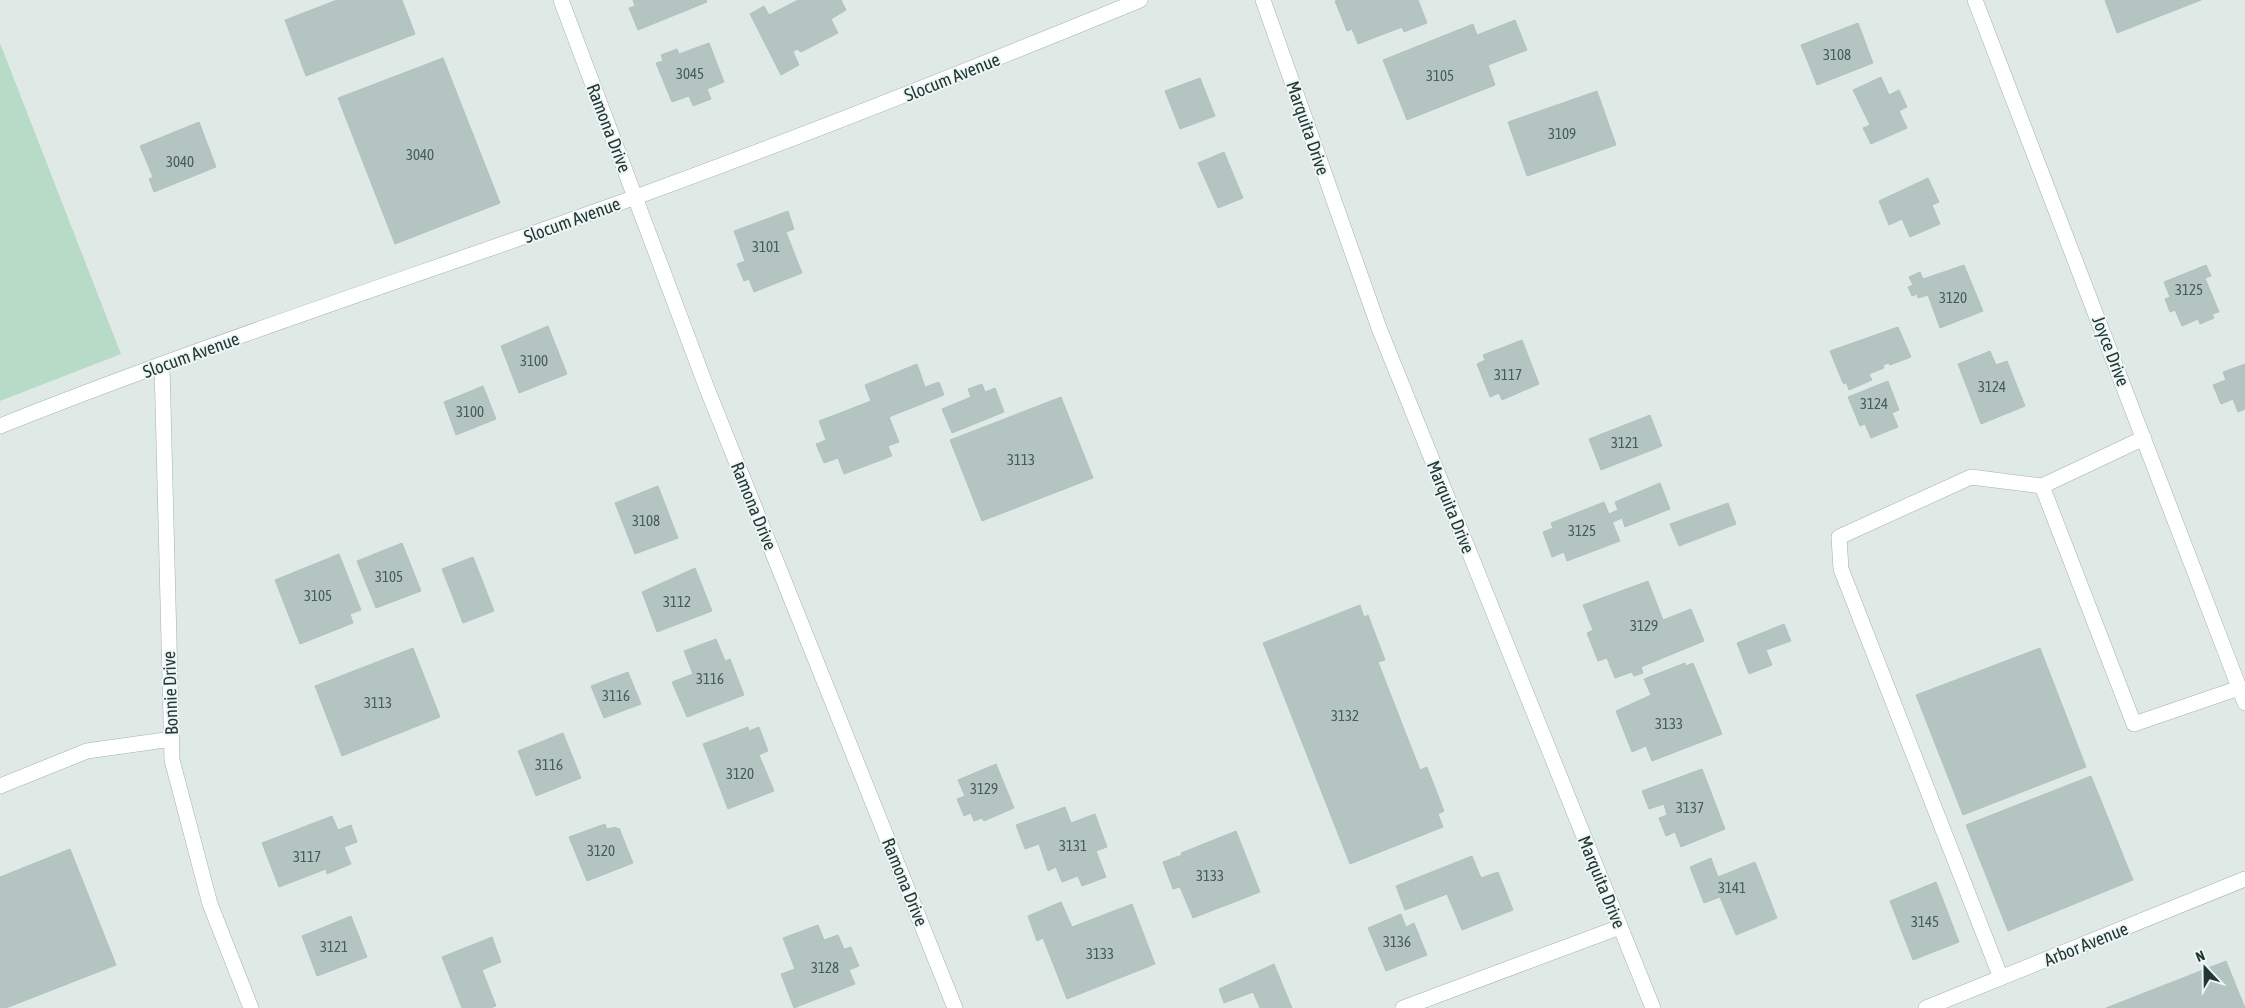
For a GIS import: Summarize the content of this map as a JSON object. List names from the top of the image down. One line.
{"streets":{"street":["Slocum Avenue","Ramona Drive","Marquita Drive","Joyce Drive","Bonnie Drive","Arbor Avenue"]},"crossings":[["Slocum Avenue","Ramona Drive"],["Slocum Avenue","Bonnie Drive"]],"house_numbers":["3108","3045","3105","3109","3040","3040","3101","3125","3120","3100","3117","3124","3124","3100","3121","3113","3108","3125","3105","3105","3112","3129","3116","3116","3113","3132","3133","3116","3120","3129","3137","3131","3120","3117","3133","3141","3145","3136","3121","3133","3128"],"north":"top"}
